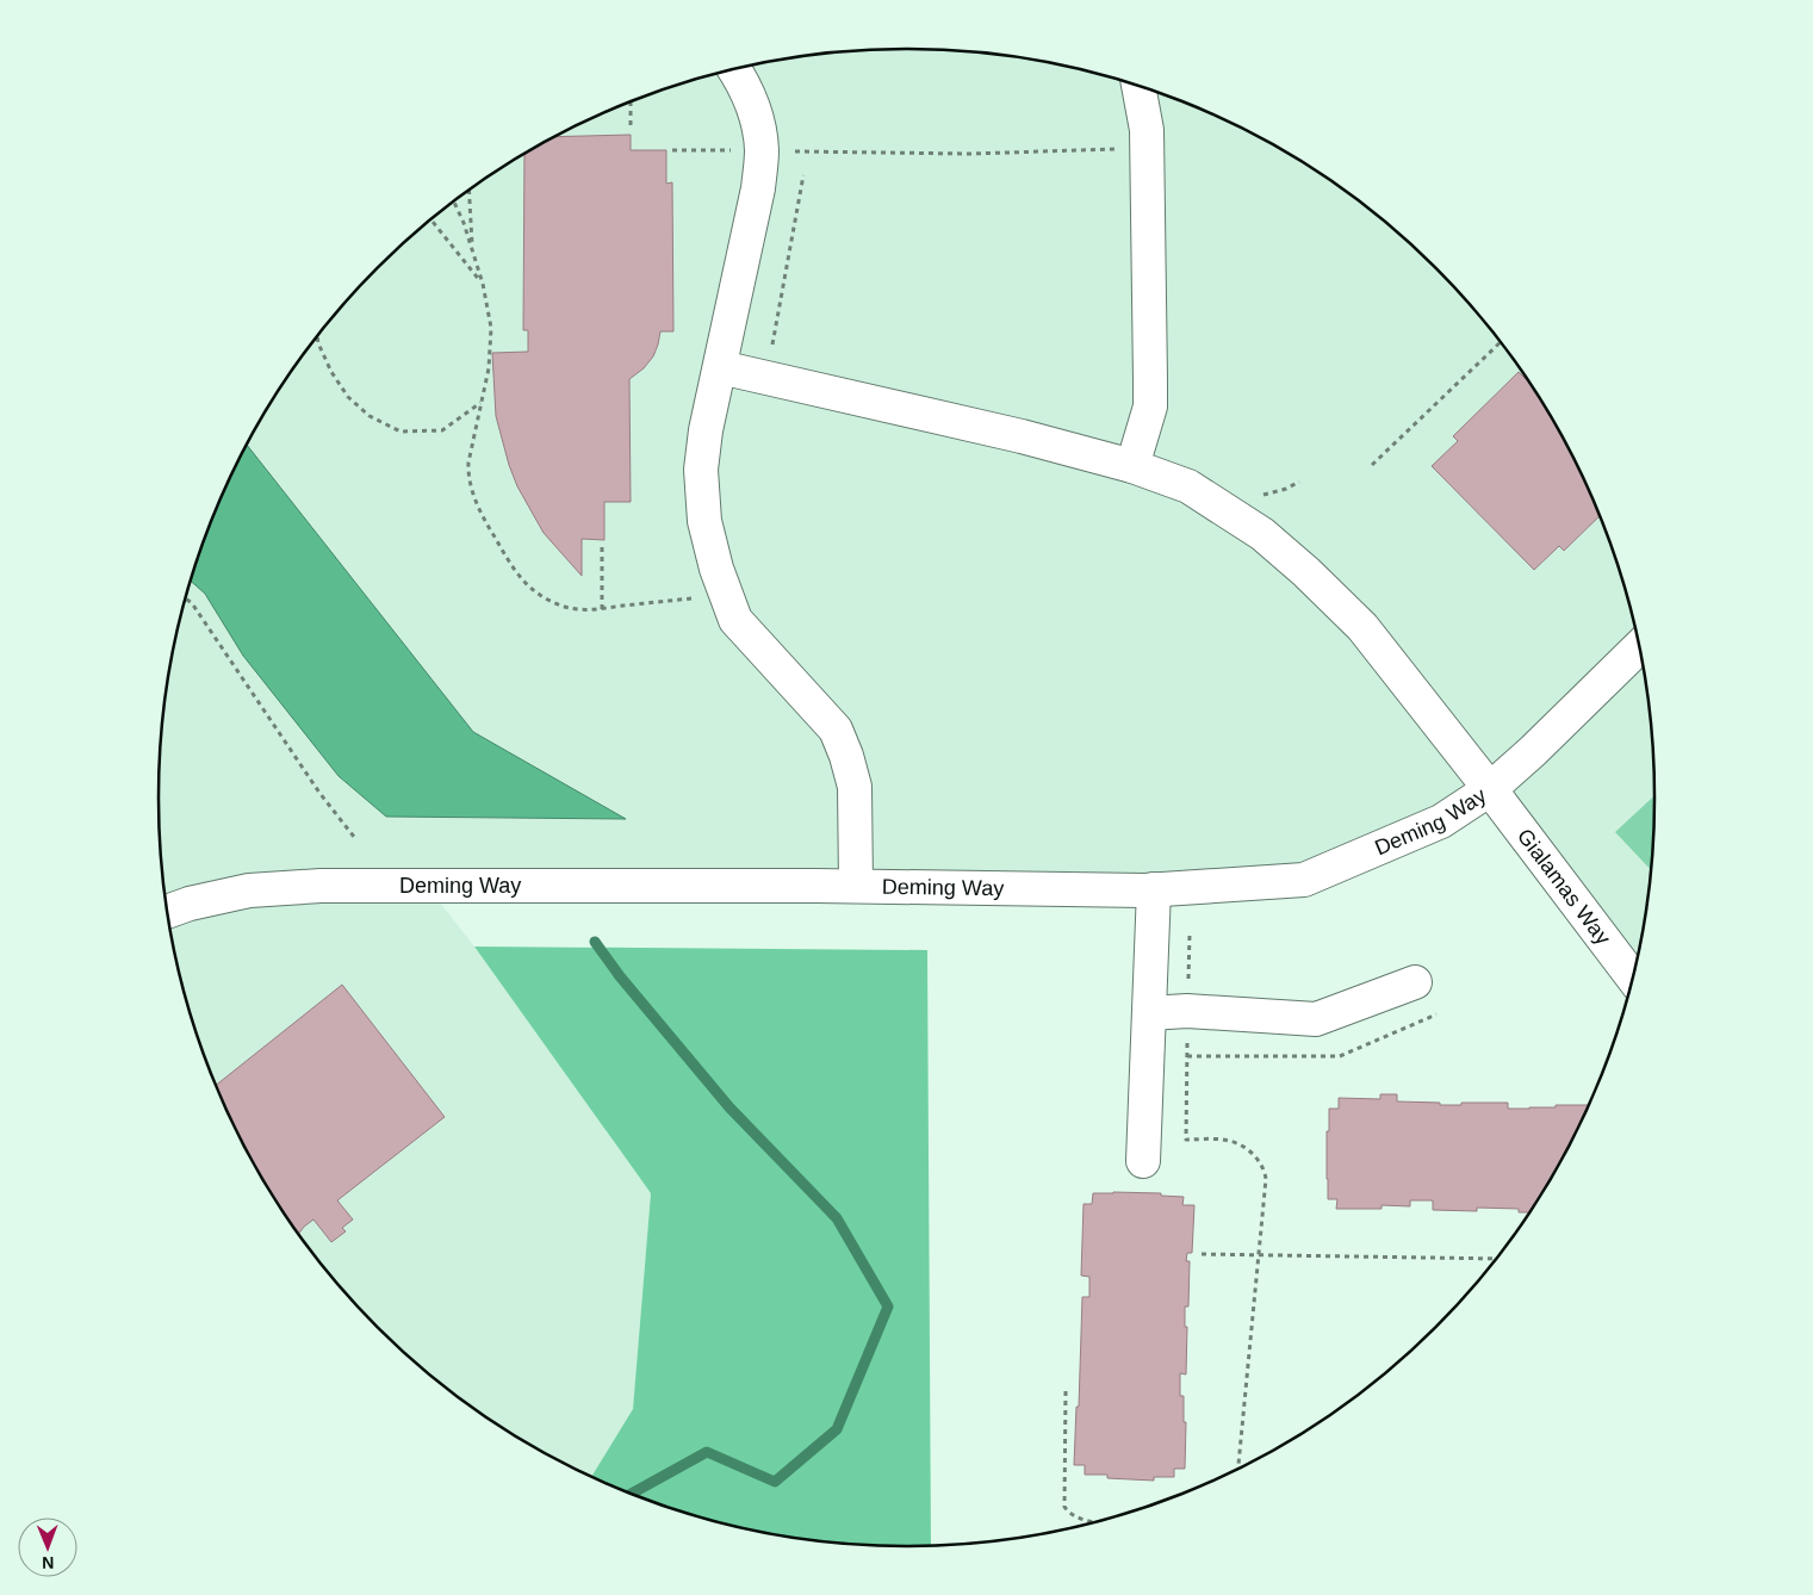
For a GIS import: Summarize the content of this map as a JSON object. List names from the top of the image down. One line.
{"streets":{"street":["Deming Way","Gialamas Way"]},"crossings":[["Deming Way","Gialamas Way"]],"north":"bottom"}
